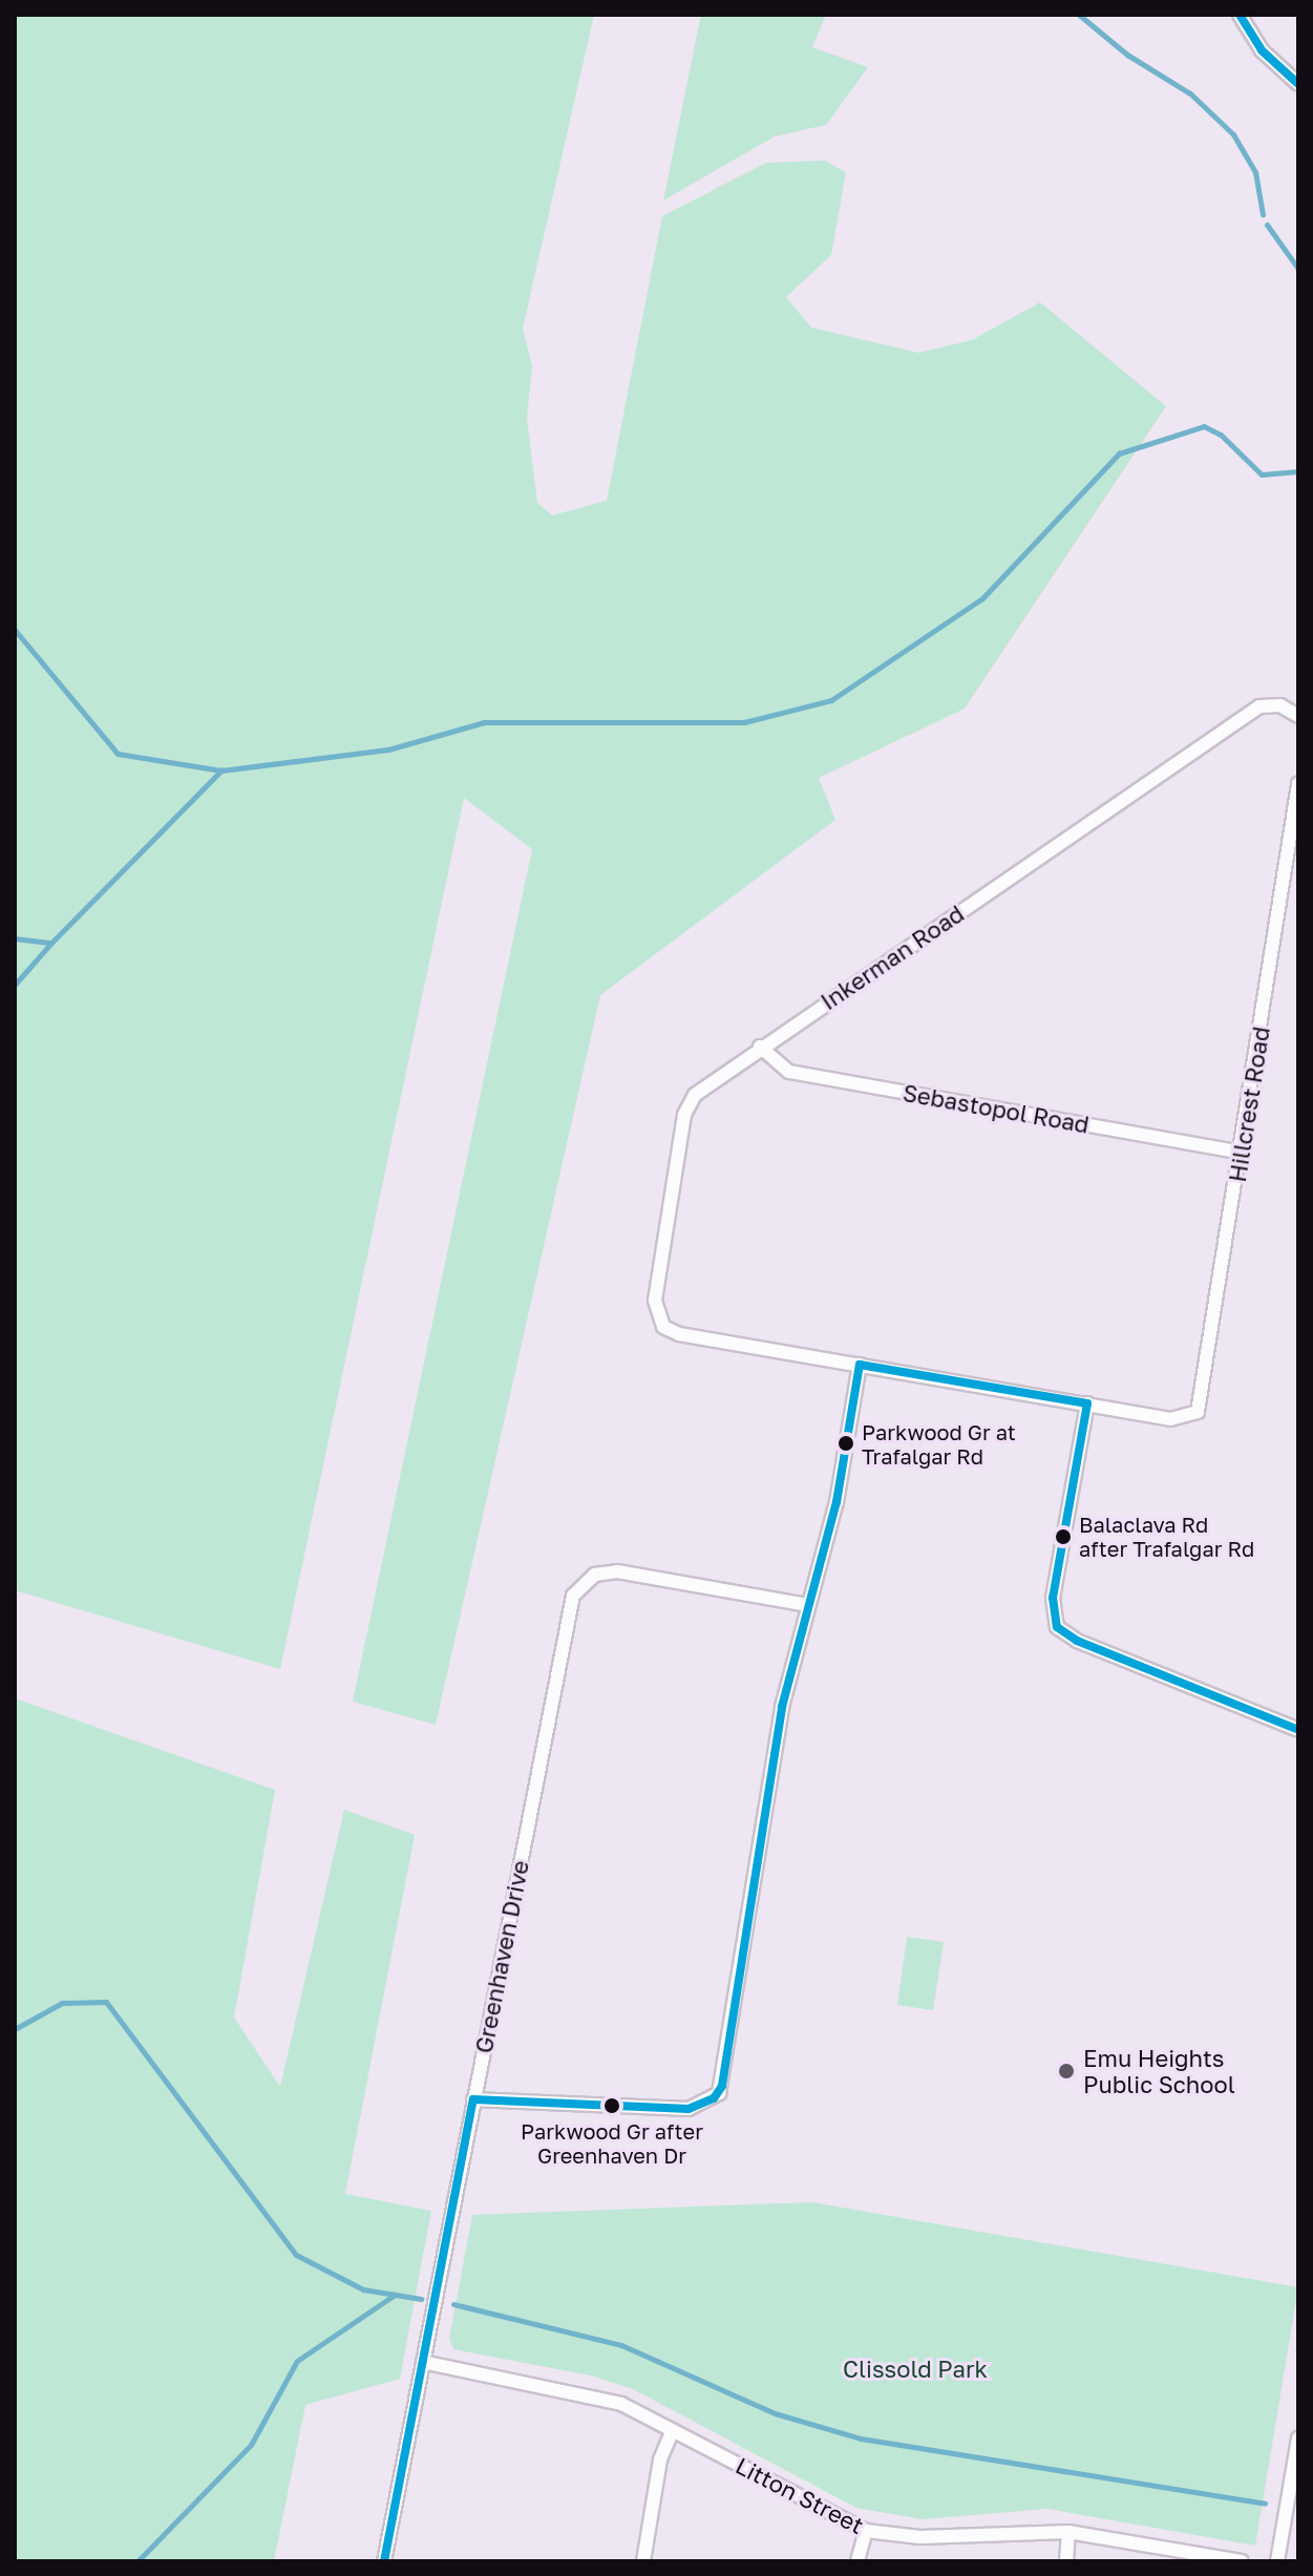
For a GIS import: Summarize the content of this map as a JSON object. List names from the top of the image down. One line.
{"streets":{"street":["Inkerman Road","Hillcrest Road","Sebastopol Road","Greenhaven Drive","Litton Street"]},"crossings":[["Inkerman Road","Sebastopol Road"],["Hillcrest Road","Sebastopol Road"],["Greenhaven Drive","Litton Street"]],"parks":["Clissold Park"],"places":["Parkwood Gr at Trafalgar Rd","Balaclava Rd after Trafalgar Rd","Emu Heights Public School","Parkwood Gr after Greenhaven Dr"]}
